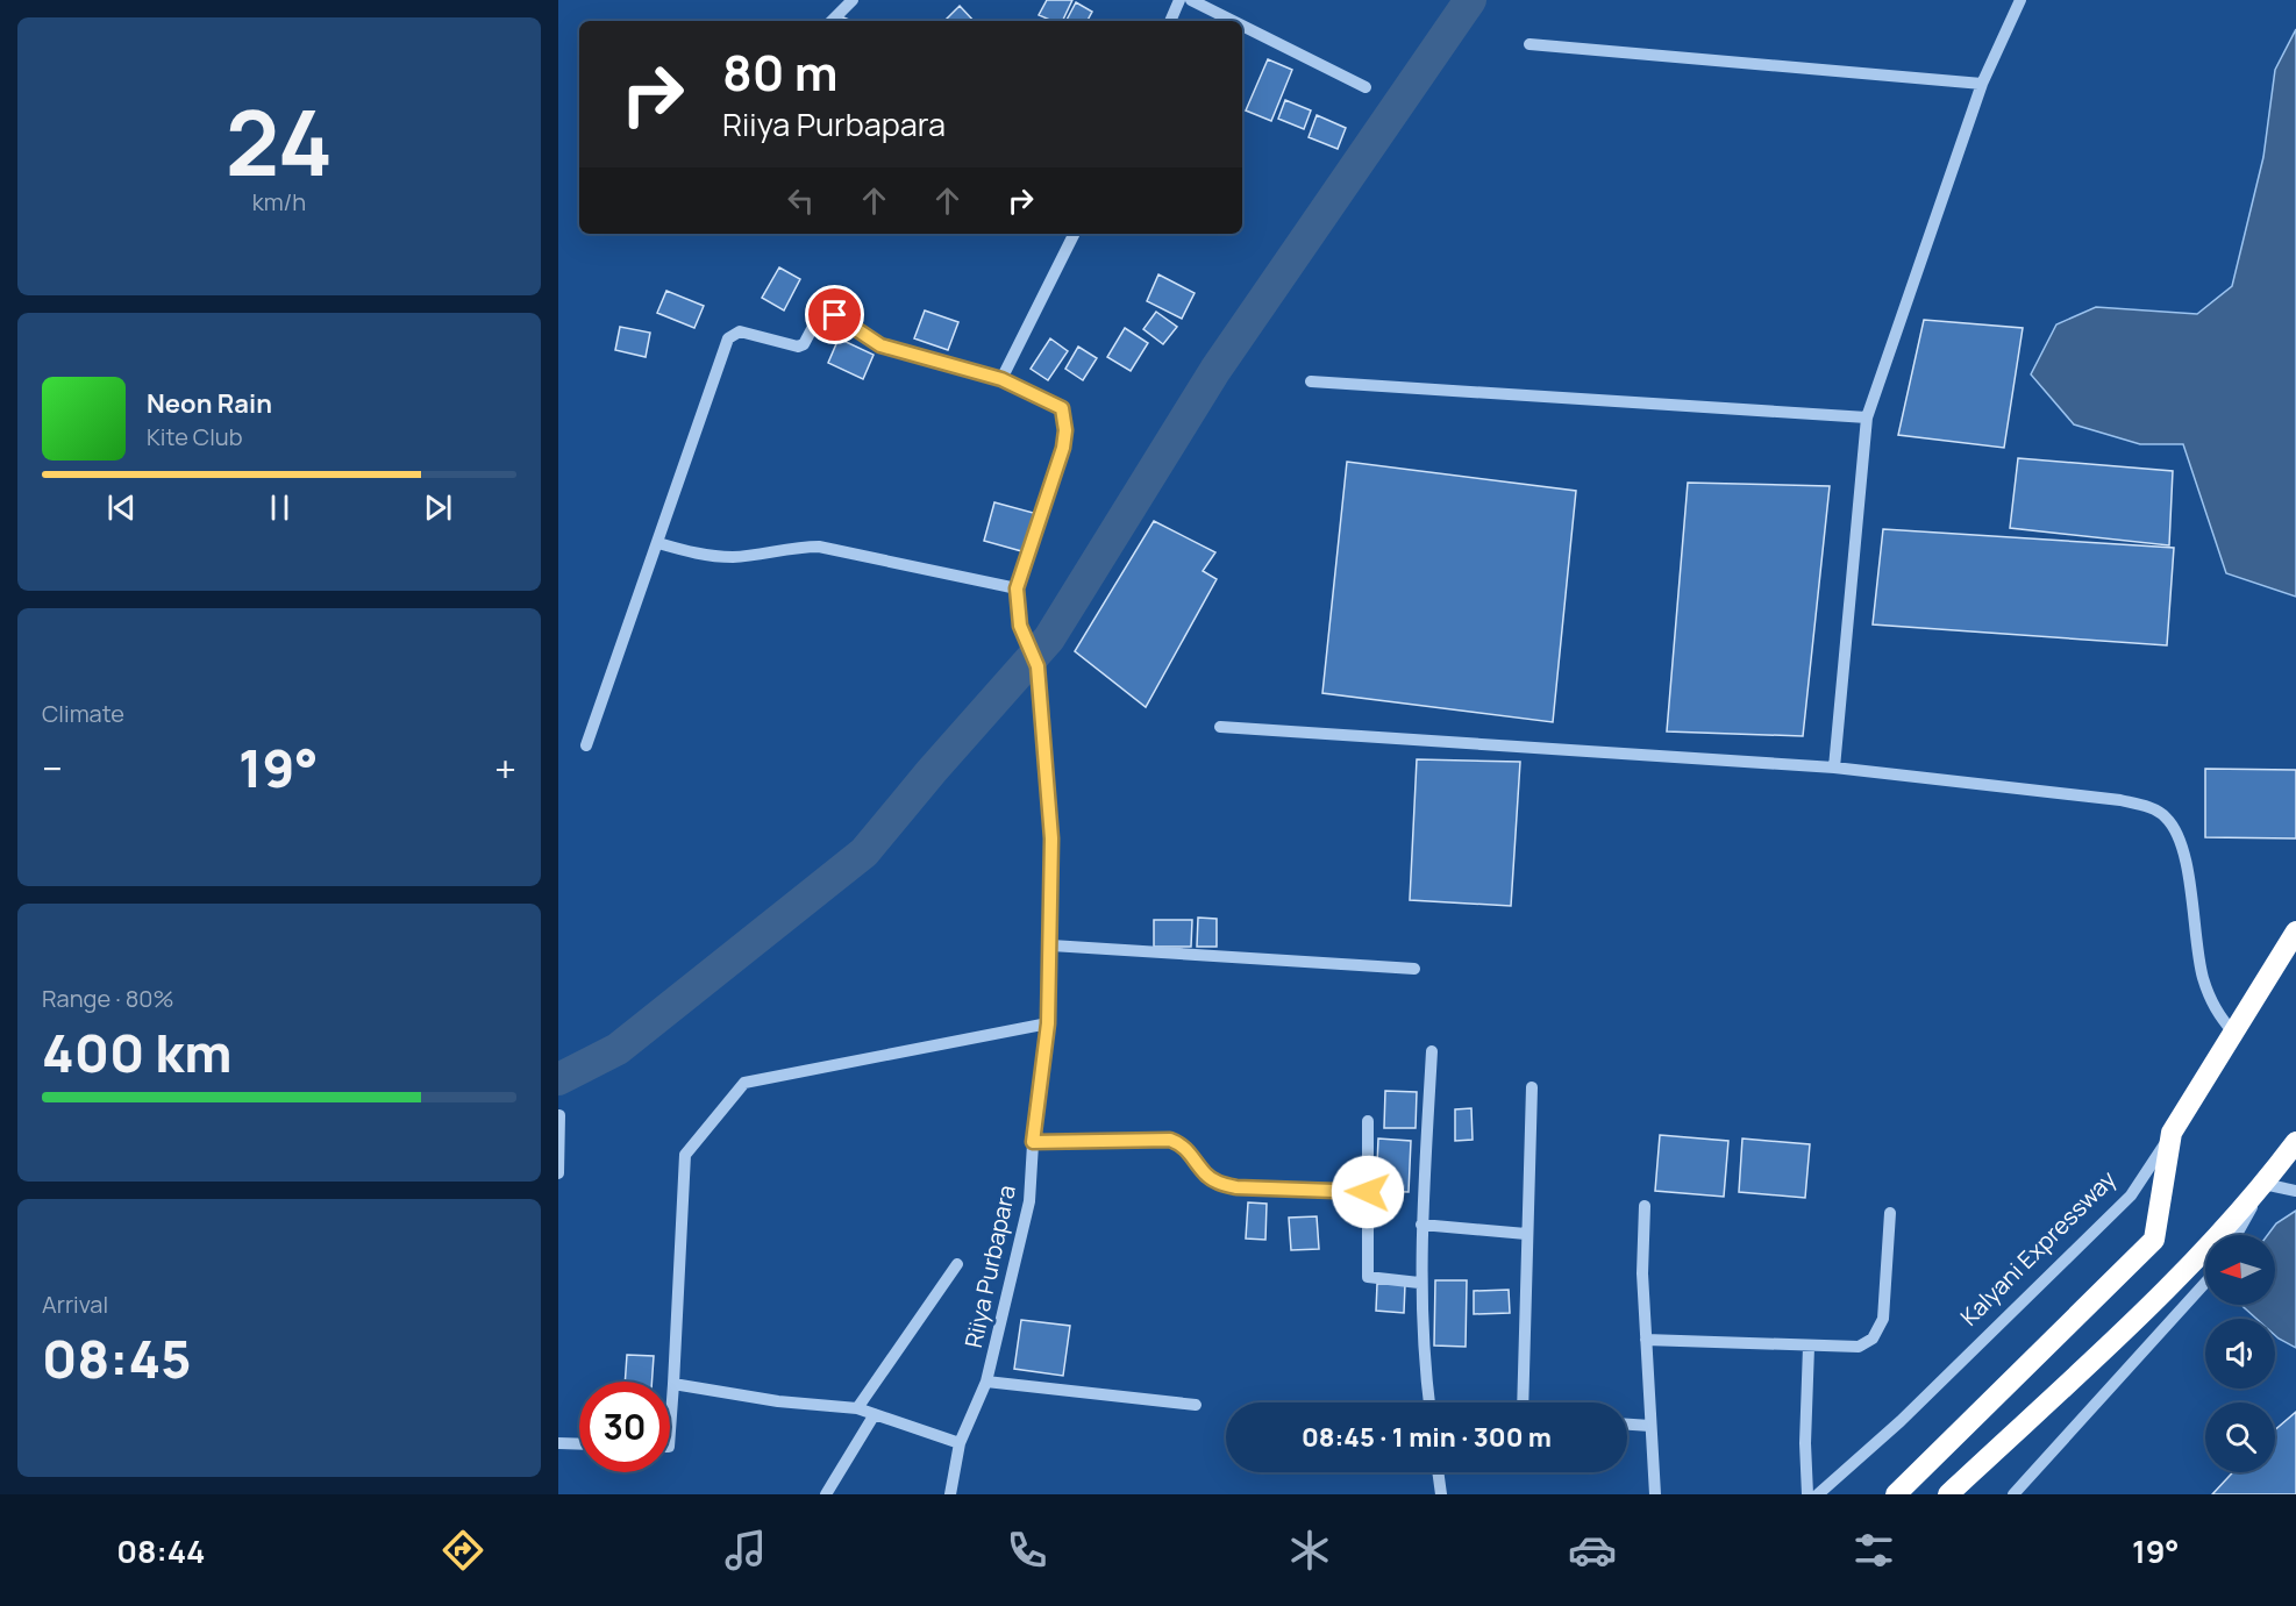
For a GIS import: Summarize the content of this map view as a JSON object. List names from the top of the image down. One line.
{"streets":{"highway":["Kalyani Expressway"],"street":["Riiya Purbapara"]},"north":"left","page":{"tile":[["24","km/h"],"Climate",["Range · 80%","400 km"],["Arrival","08:45"]],"turn":["80 m","Riiya Purbapara"],"song":["Neon Rain","Kite Club"],"heat":["−","19°","+"],"limit":"30","trip":"08:45 · 1 min · 300 m","tabs":["08:44","19°"]}}
